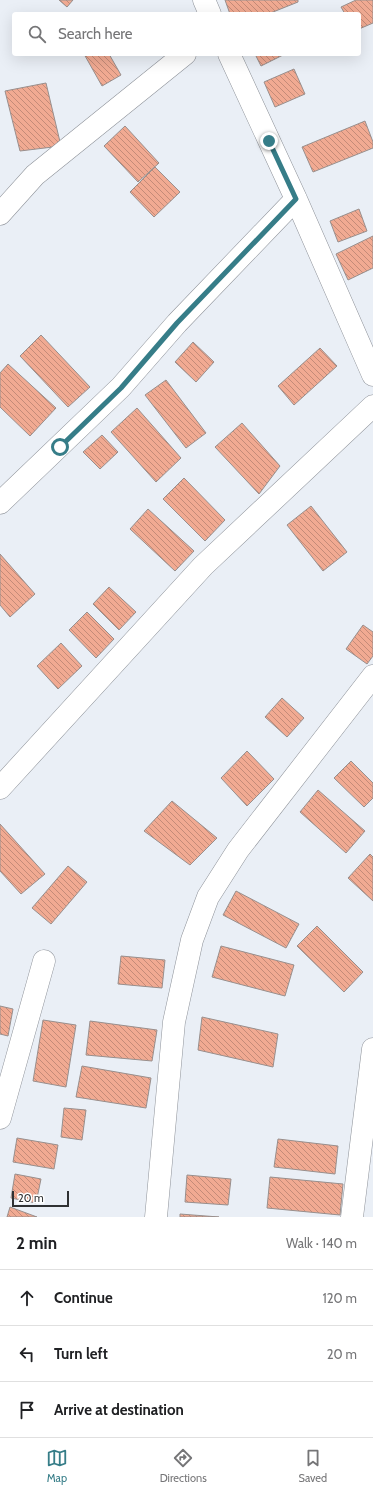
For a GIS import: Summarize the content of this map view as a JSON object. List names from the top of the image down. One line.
{"scale_bar":"20 m","page":{"search":"Search here","scale":"20 m","heading":["2 min","Walk · 140 m"],"list":[["Continue","120 m"],["Turn left","20 m"],"Arrive at destination"],"nav":["Map","Directions","Saved"]}}
